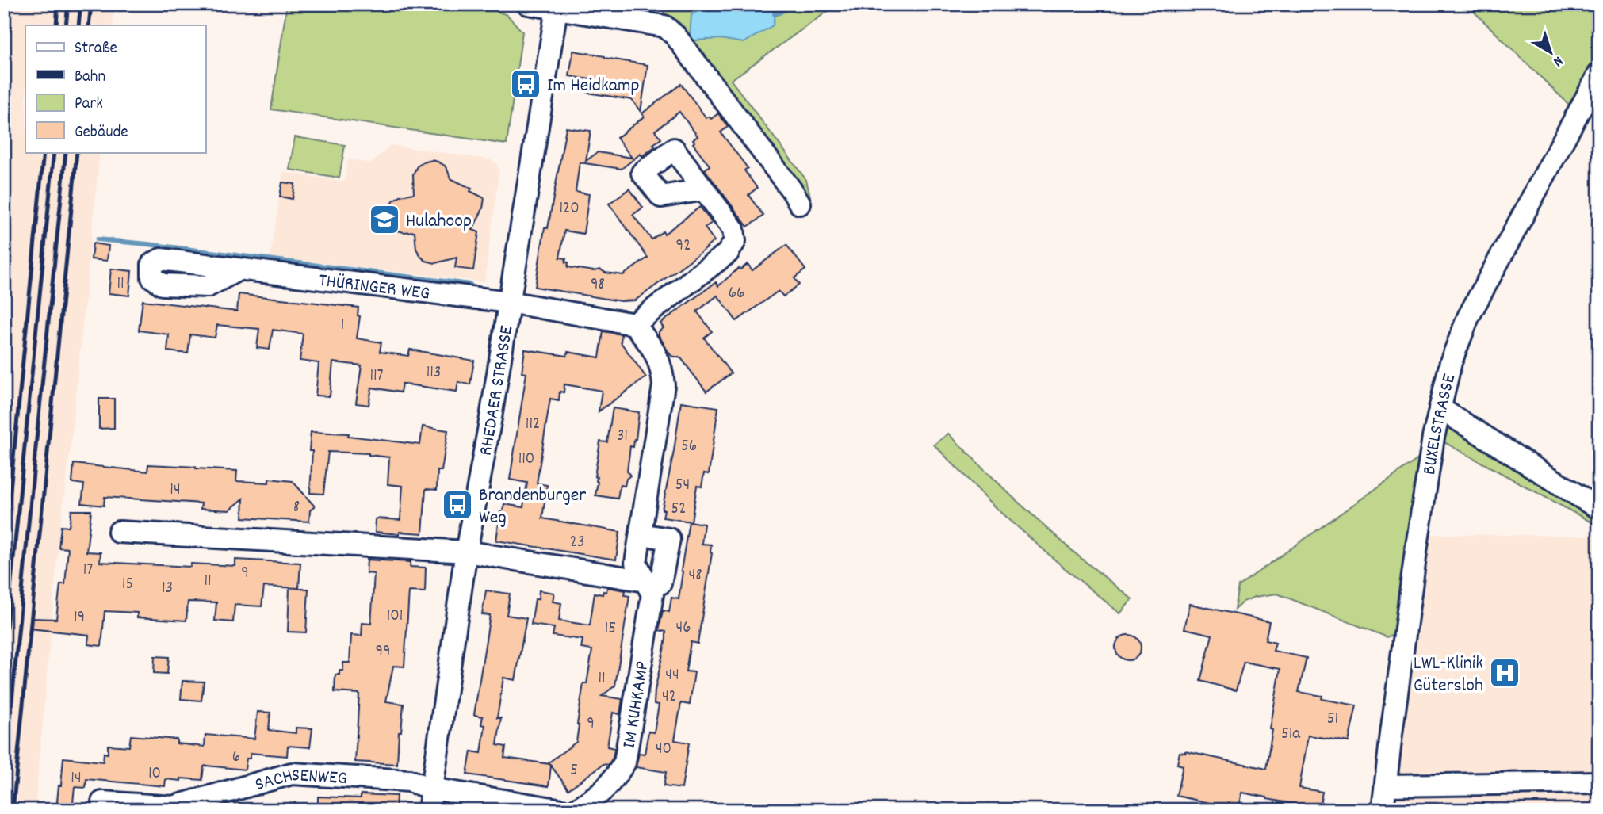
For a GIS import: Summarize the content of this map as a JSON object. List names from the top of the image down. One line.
{"streets":{"street":["THÜRINGER WEG","RHEDAER STRASSE","BUXELSTRASSE","IM KUHKAMP","SACHSENWEG"]},"crossings":[["THÜRINGER WEG","RHEDAER STRASSE"],["RHEDAER STRASSE","SACHSENWEG"]],"places":{"bus stop":["Im Heidkamp","Brandenburger Weg"],"school or university":["Hulahoop"],"hospital":["LWL-Klinik Gütersloh"]},"house_numbers":["120","92","11","98","66","1","113","117","112","31","56","110","54","14","8","52","23","17","9","48","11","15","13","101","19","46","15","99","44","11","42","51","9","51a","40","6","5","10","14"],"legend":["Straße","Bahn","Park","Gebäude"],"north":"bottom right"}
